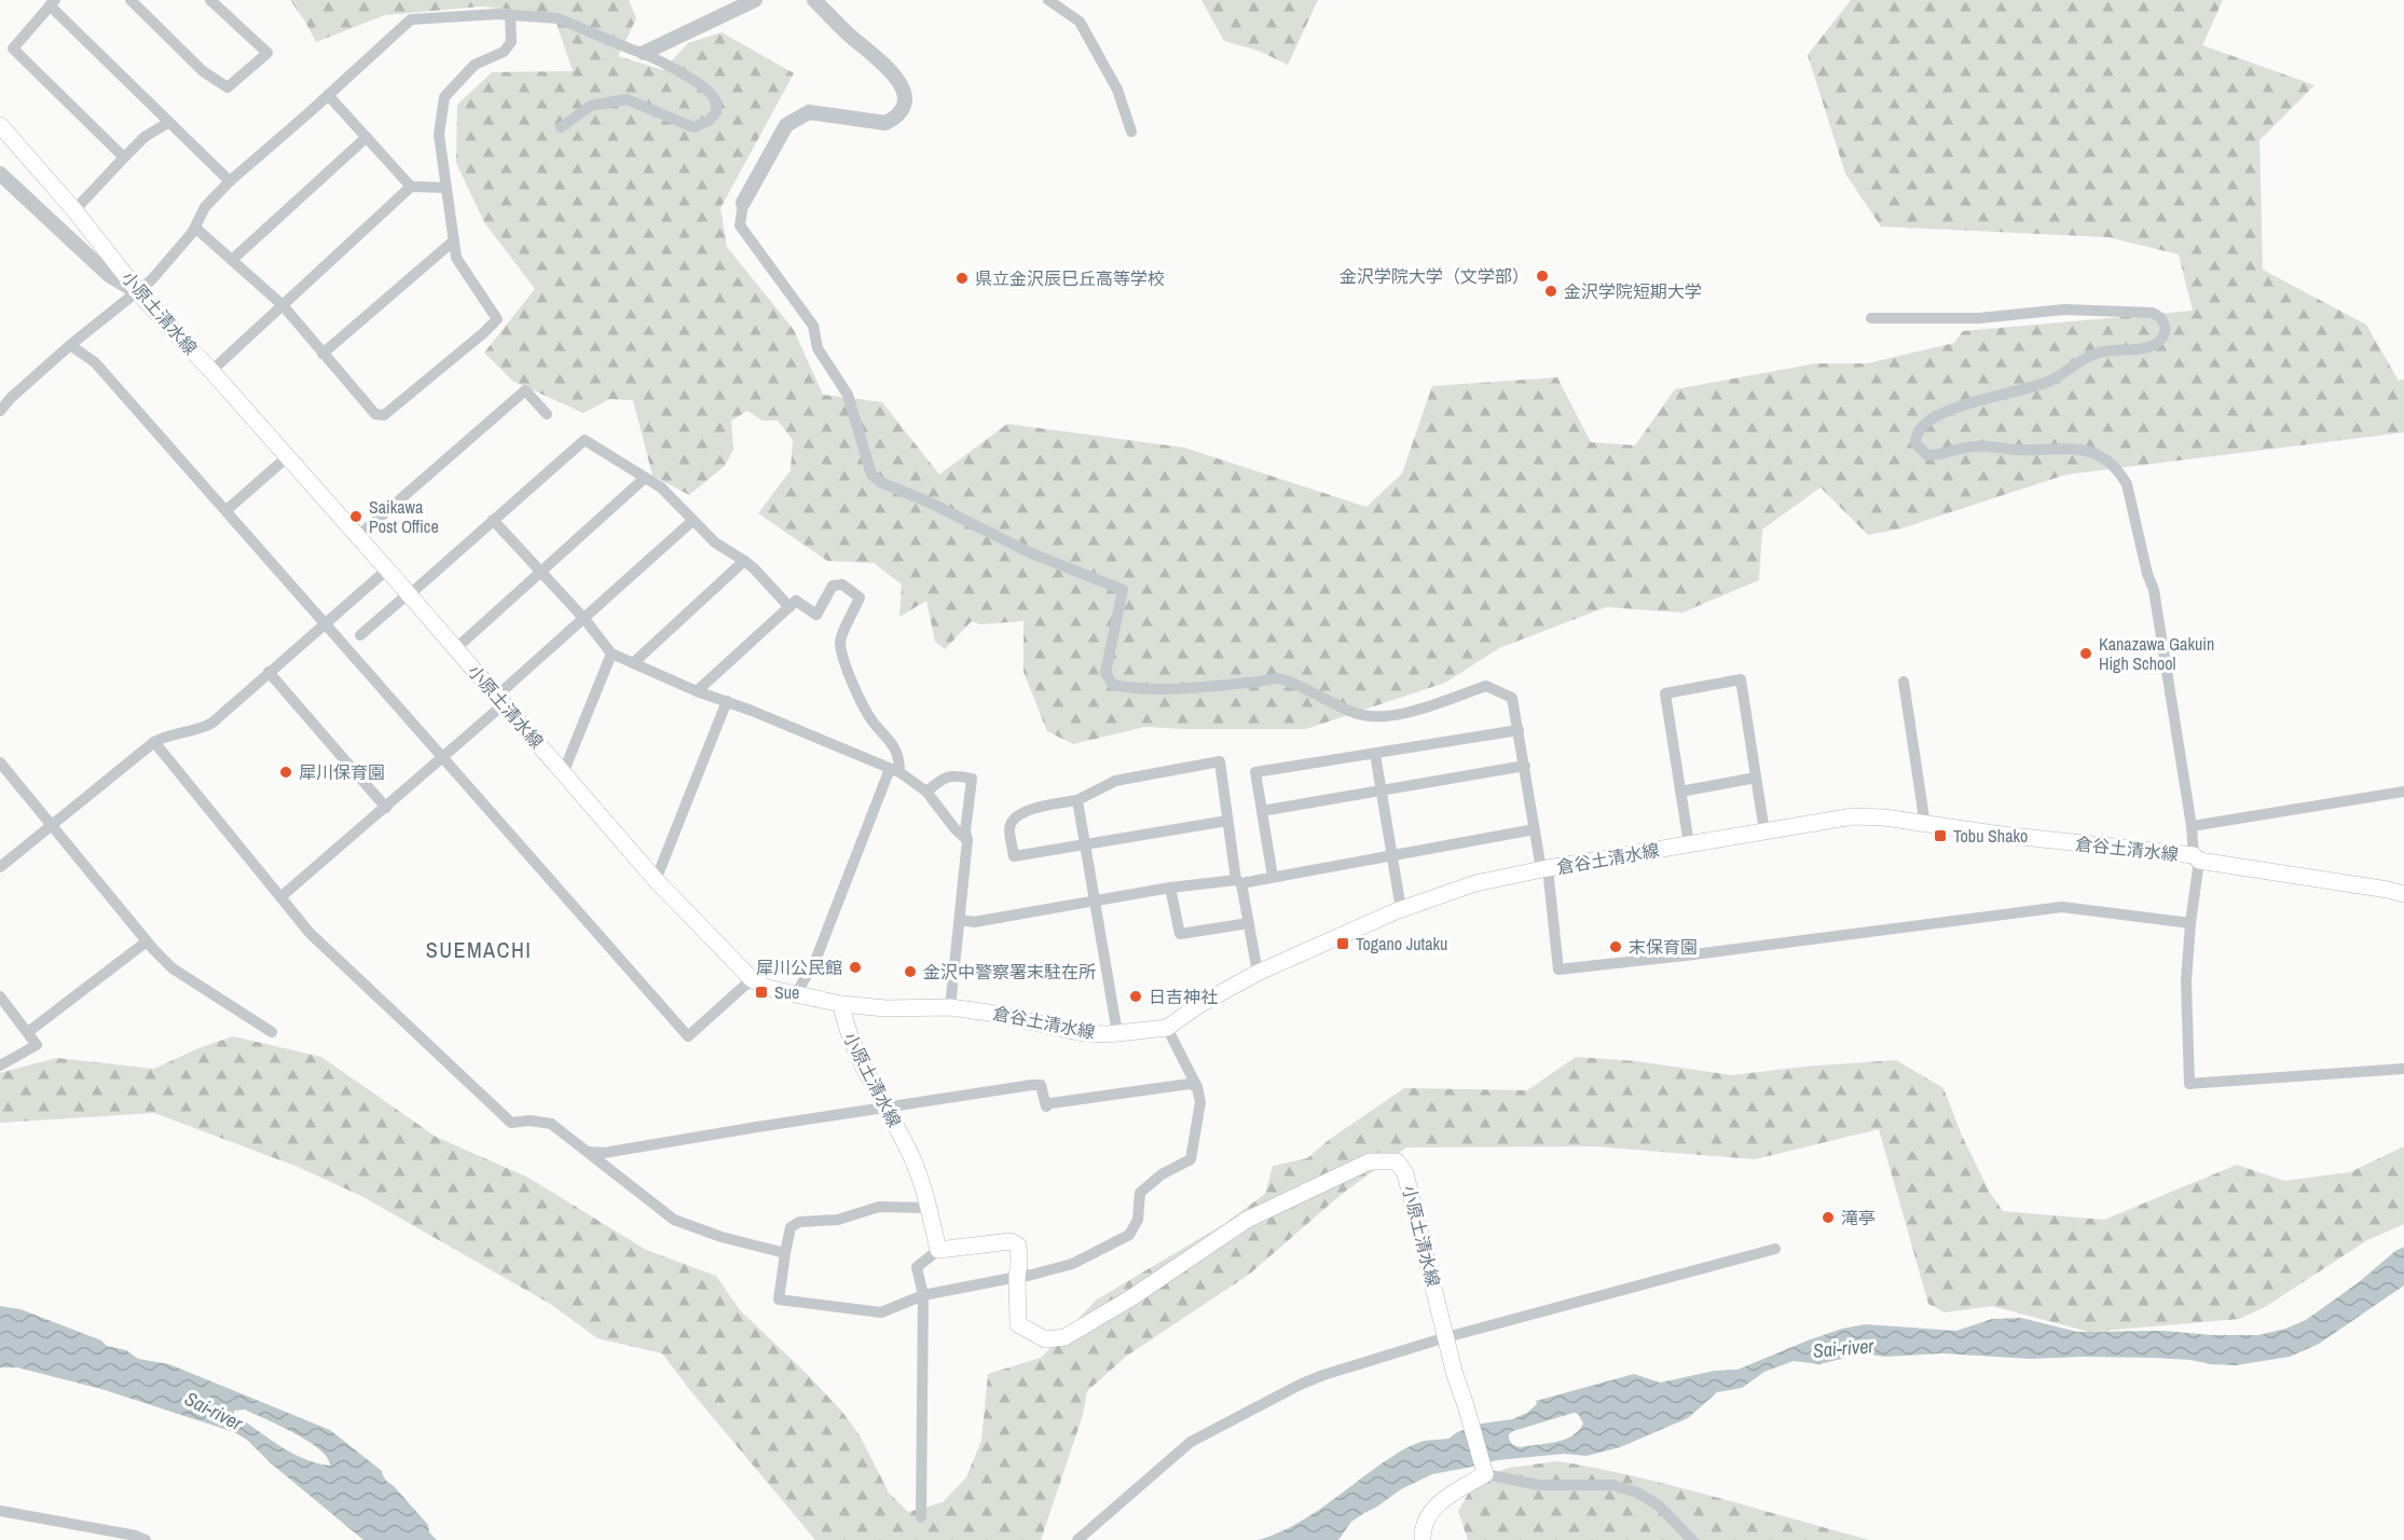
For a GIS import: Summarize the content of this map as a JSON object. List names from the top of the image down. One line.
{"streets":{"main road":["小原土清水線","倉谷土清水線"]},"crossings":[["小原土清水線","倉谷土清水線"]],"districts":["SUEMACHI"],"water":["Sai-river"],"places":{"other":["金沢学院大学（文学部）","県立金沢辰巳丘高等学校","金沢学院短期大学","Saikawa Post Office","Kanazawa Gakuin High School","犀川保育園","末保育園","犀川公民館","金沢中警察署末駐在所","日吉神社","滝亭"],"transit":["Tobu Shako","Togano Jutaku","Sue"]}}
